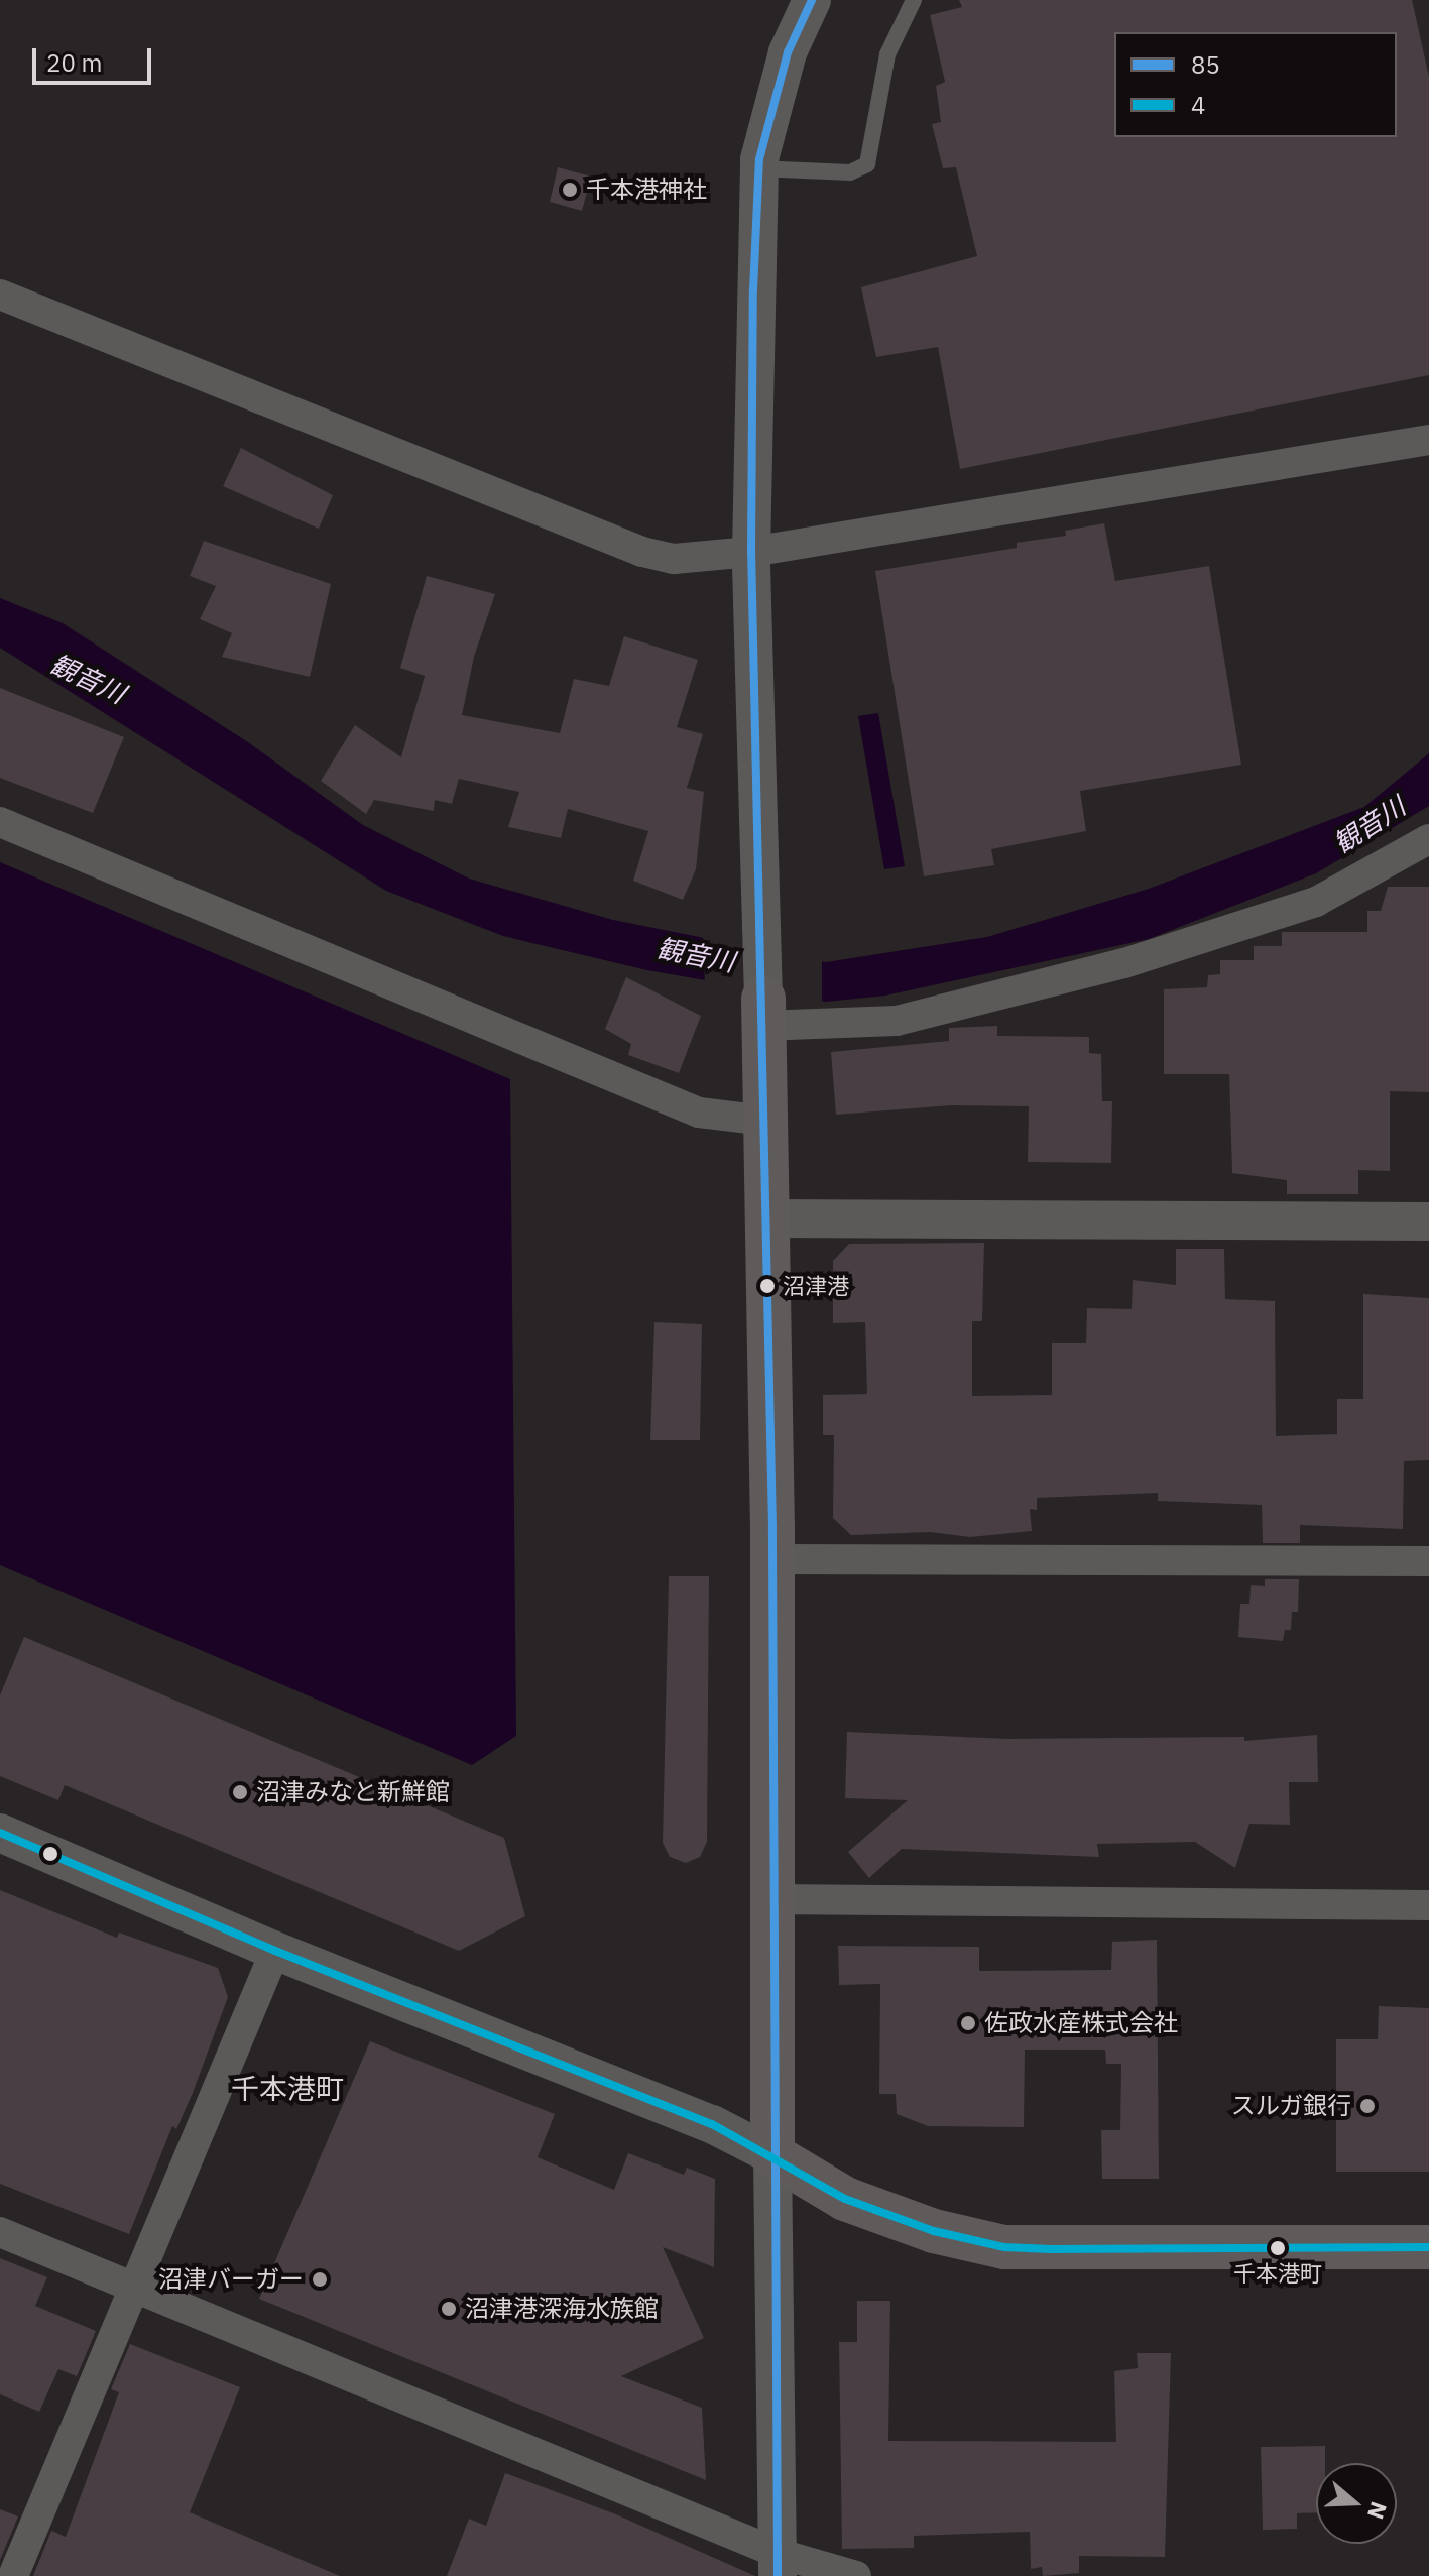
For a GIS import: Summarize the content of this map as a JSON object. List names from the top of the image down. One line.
{"districts":["千本港町"],"water":["観音川"],"places":["千本港神社","沼津港","沼津みなと新鮮館","佐政水産株式会社","スルガ銀行","千本港町","沼津バーガー","沼津港深海水族館"],"lines":["transit line 85","transit line 4"],"legend":["85","4"],"scale_bar":"20 m","north":"right"}
